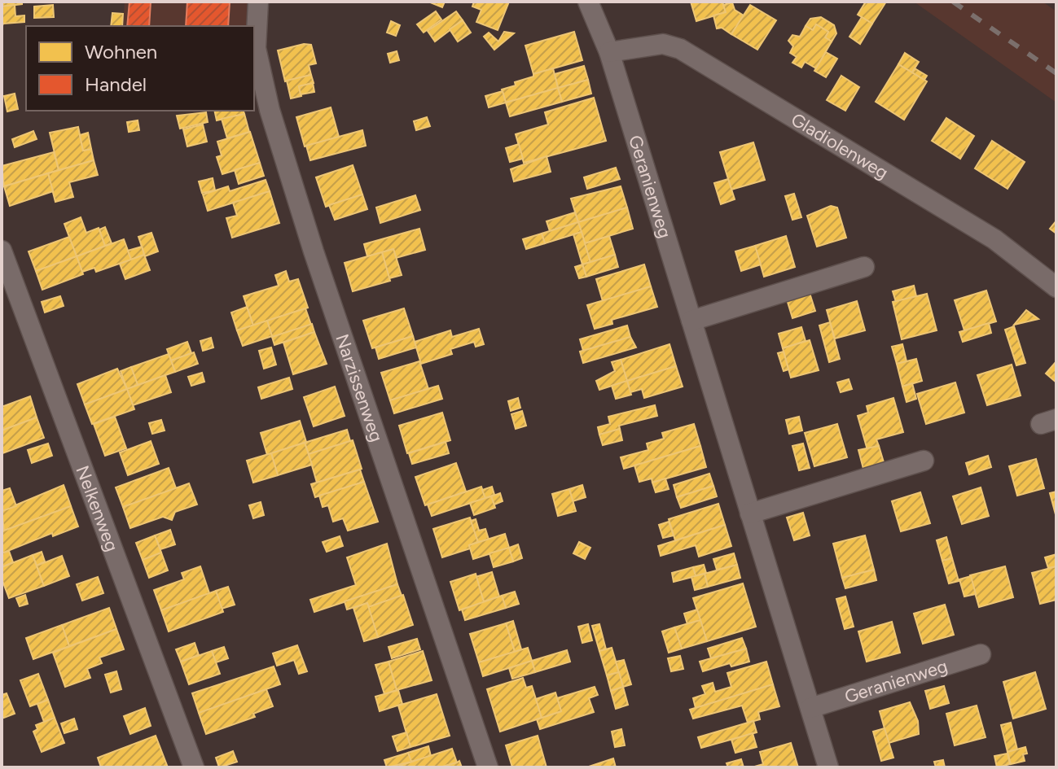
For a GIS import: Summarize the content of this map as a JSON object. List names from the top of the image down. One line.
{"streets":{"street":["Gladiolenweg","Geranienweg","Narzissenweg","Nelkenweg"]},"crossings":[["Gladiolenweg","Geranienweg"]],"legend":["Wohnen","Handel"]}
